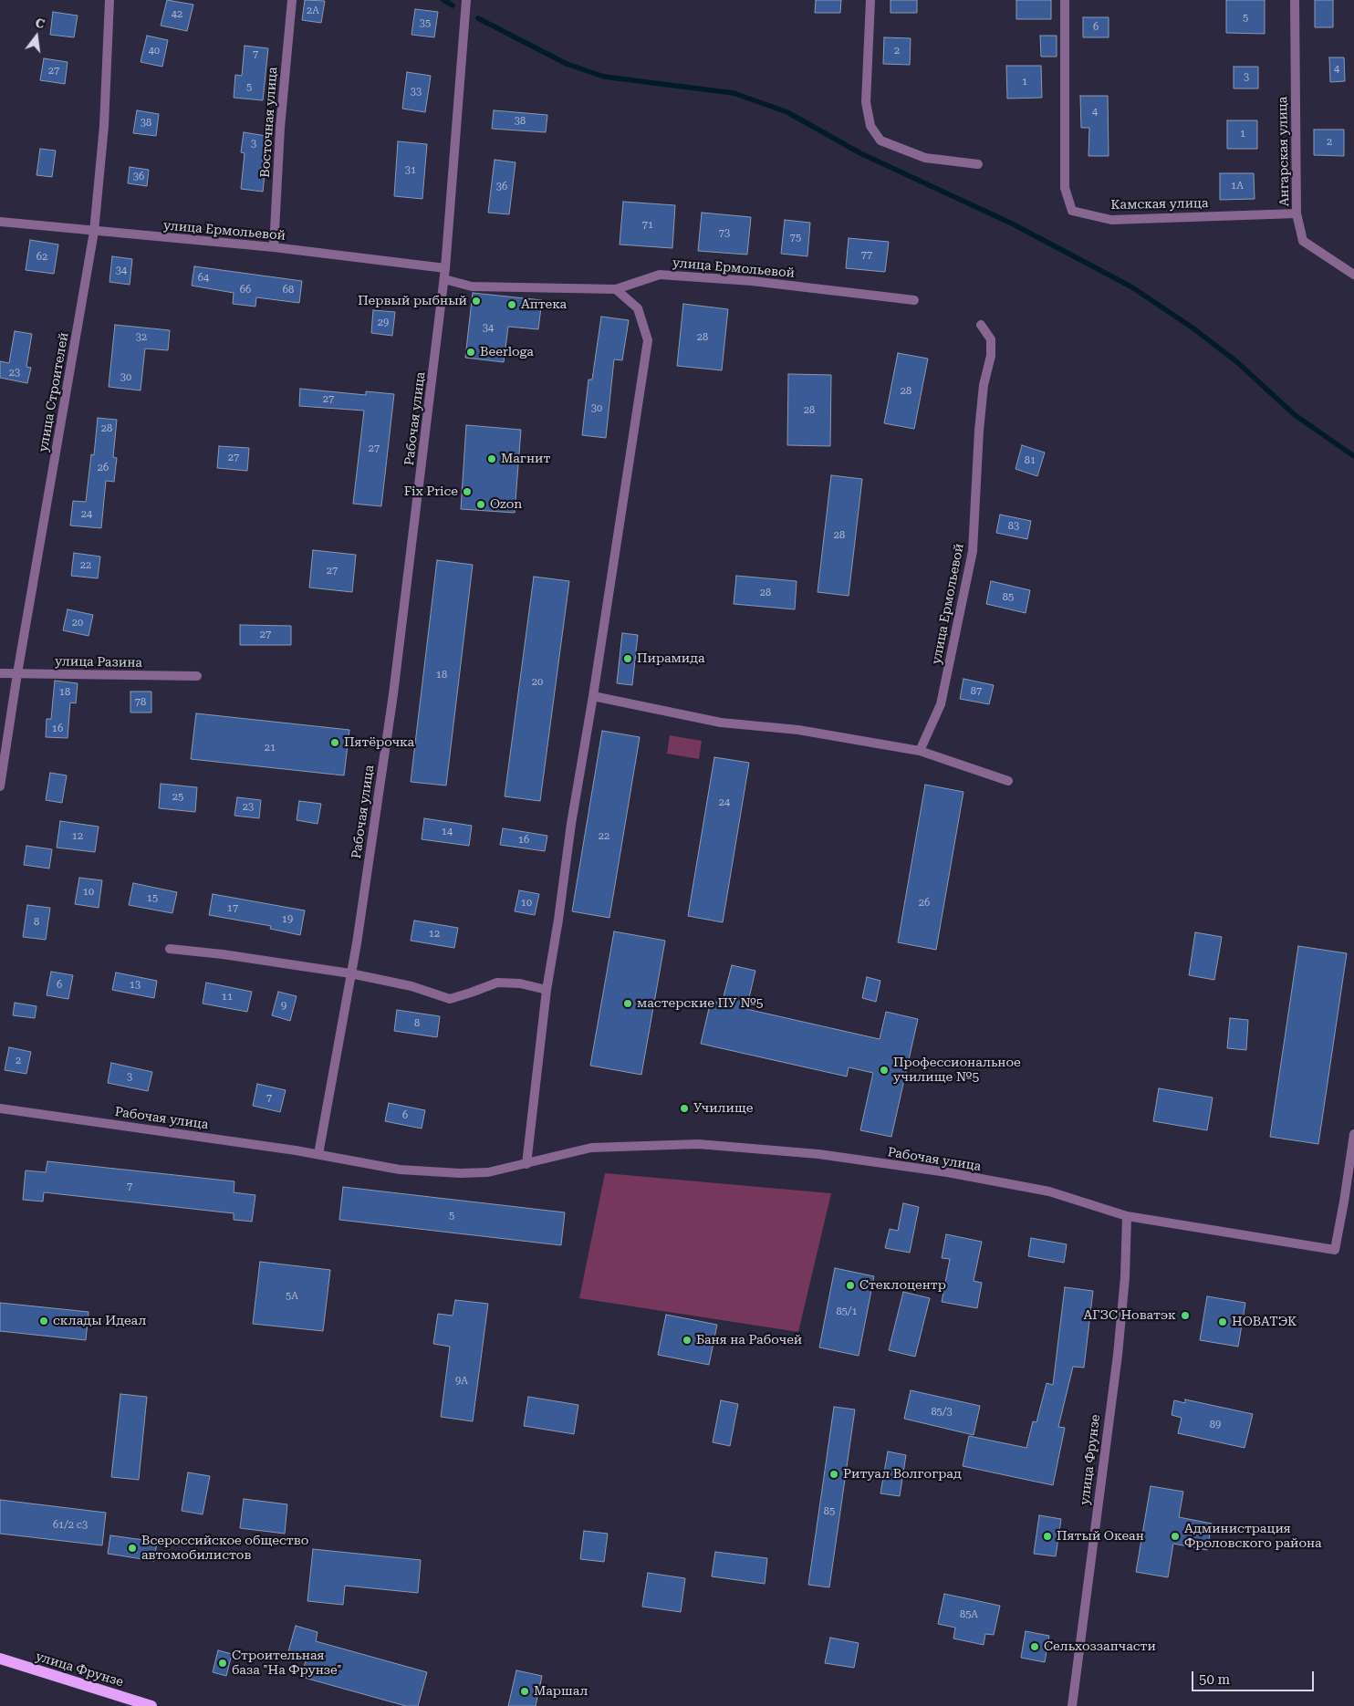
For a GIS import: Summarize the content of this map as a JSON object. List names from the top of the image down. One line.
{"streets":{"main road":["улица Фрунзе"],"street":["Восточная улица","Ангарская улица","Камская улица","улица Ермольевой","улица Строителей","Рабочая улица","улица Разина"]},"crossings":[["Восточная улица","улица Ермольевой"],["Ангарская улица","Камская улица"],["улица Ермольевой","улица Строителей"],["улица Ермольевой","Рабочая улица"],["улица Строителей","улица Разина"],["Рабочая улица","улица Фрунзе"]],"places":["Первый рыбный","Аптека","Beerloga","Магнит","Fix Price","Ozon","Пирамида","Пятёрочка","мастерские ПУ №5","Профессиональное училище №5","Училище","Стеклоцентр","АГЗС Новатэк","склады Идеал","НОВАТЭК","Баня на Рабочей","Ритуал Волгоград","Пятый Океан","Администрация Фроловского района","Всероссийское общество автомобилистов","Сельхоззапчасти","Строительная база \"На Фрунзе\"","Маршал"],"house_numbers":["2А","42","5","35","6","40","2","7","4","27","3","1","5","33","4","38","38","1","2","3","31","36","1А","36","71","73","75","77","62","34","64","66","68","29","34","32","28","23","30","28","27","30","28","28","27","27","81","26","24","83","28","22","27","28","85","20","27","18","20","87","18","78","16","21","25","24","23","14","12","22","16","10","15","10","26","17","19","8","12","6","13","11","9","8","2","3","7","6","7","5","5А","85/1","9А","85/3","89","85","61/2 с3","85А"],"scale_bar":"50 m","north":"top"}
